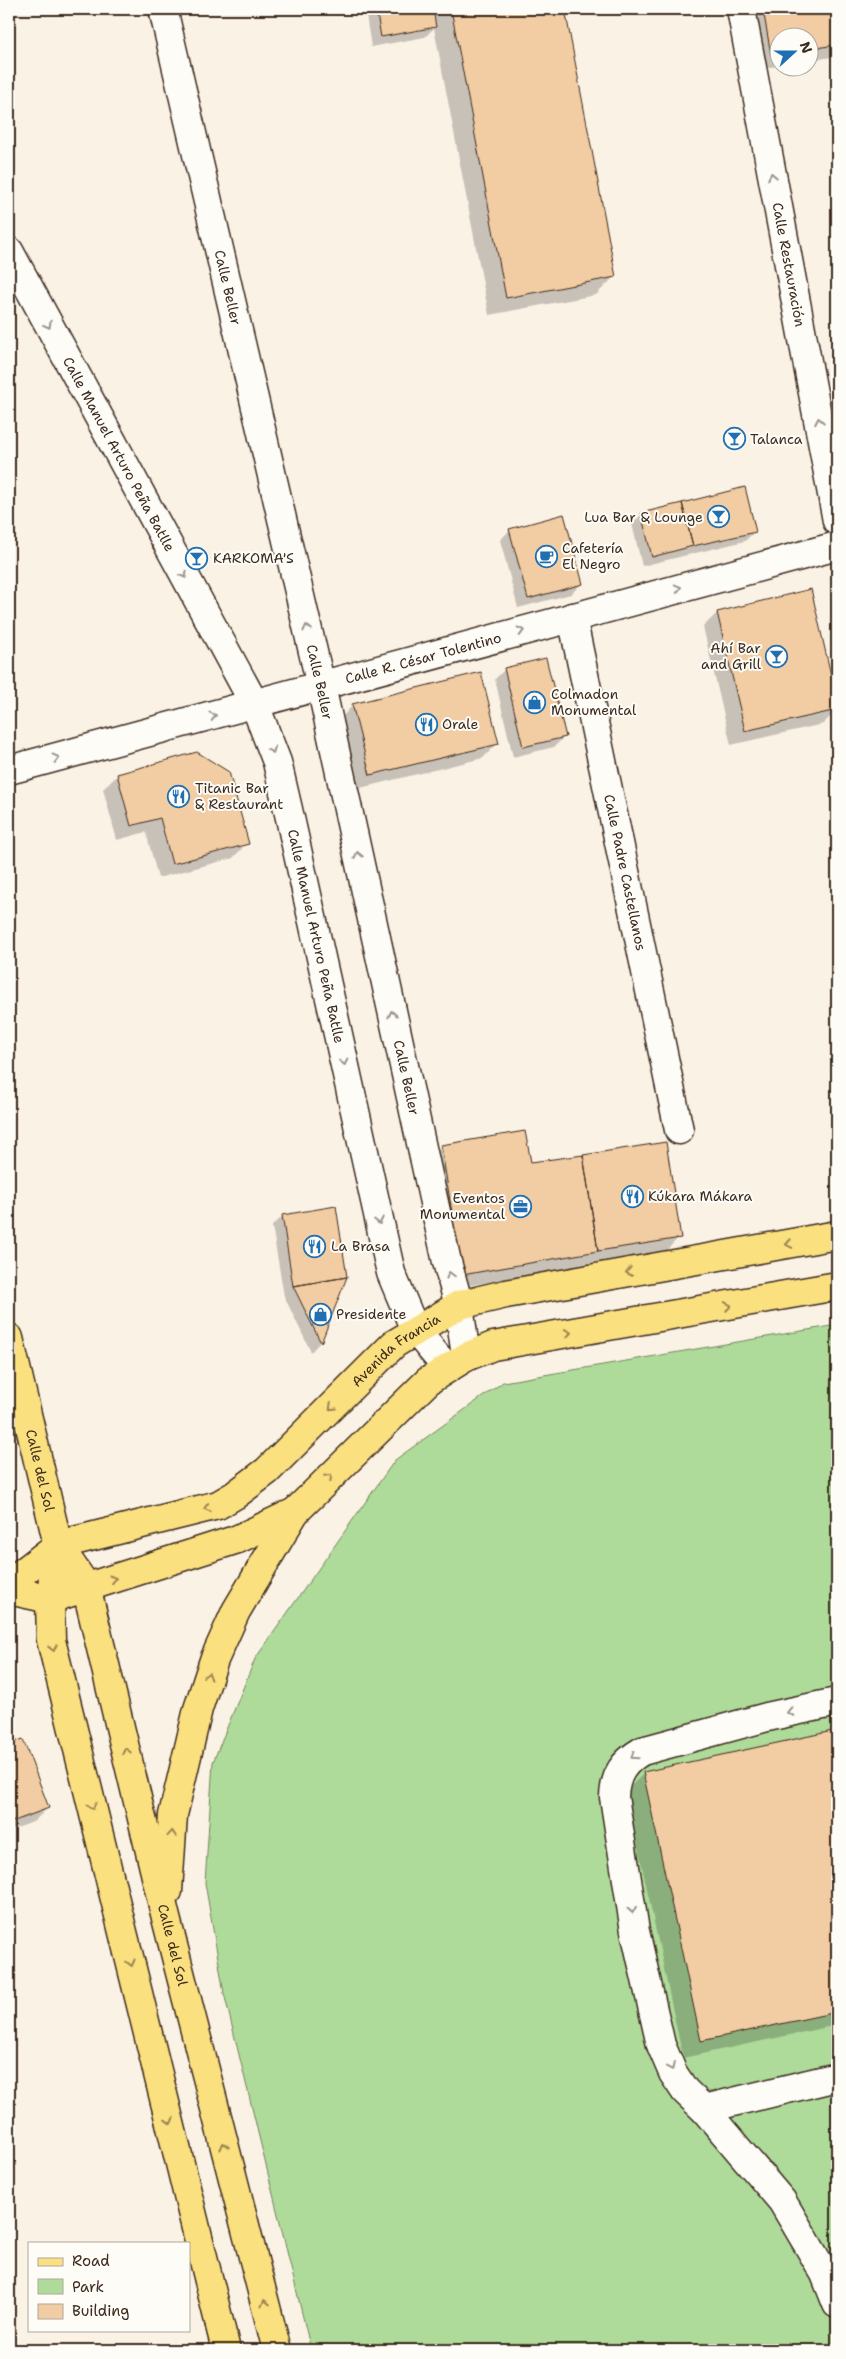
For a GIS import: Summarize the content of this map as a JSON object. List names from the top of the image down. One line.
{"streets":{"main road":["Avenida Francia","Calle del Sol"],"street":["Calle Restauración","Calle Beller","Calle Manuel Arturo Peña Batlle","Calle R. César Tolentino","Calle Padre Castellanos"]},"crossings":[["Calle Beller","Calle Manuel Arturo Peña Batlle"],["Calle Beller","Calle R. César Tolentino"],["Calle Beller","Avenida Francia"],["Calle Manuel Arturo Peña Batlle","Calle R. César Tolentino"],["Calle Manuel Arturo Peña Batlle","Avenida Francia"],["Calle R. César Tolentino","Calle Padre Castellanos"],["Avenida Francia","Calle del Sol"]],"one_way":["Calle Restauración","Calle Beller","Calle Manuel Arturo Peña Batlle","Calle R. César Tolentino"],"places":{"bar":["Talanca","Lua Bar & Lounge","KARKOMA'S","Ahí Bar and Grill"],"cafe":["Cafetería El Negro"],"shop":["Colmadon Monumental","Presidente"],"restaurant":["Orale","Titanic Bar & Restaurant","Kúkara Mákara","La Brasa"],"office":["Eventos Monumental"]},"legend":["Road","Park","Building"],"north":"right"}
